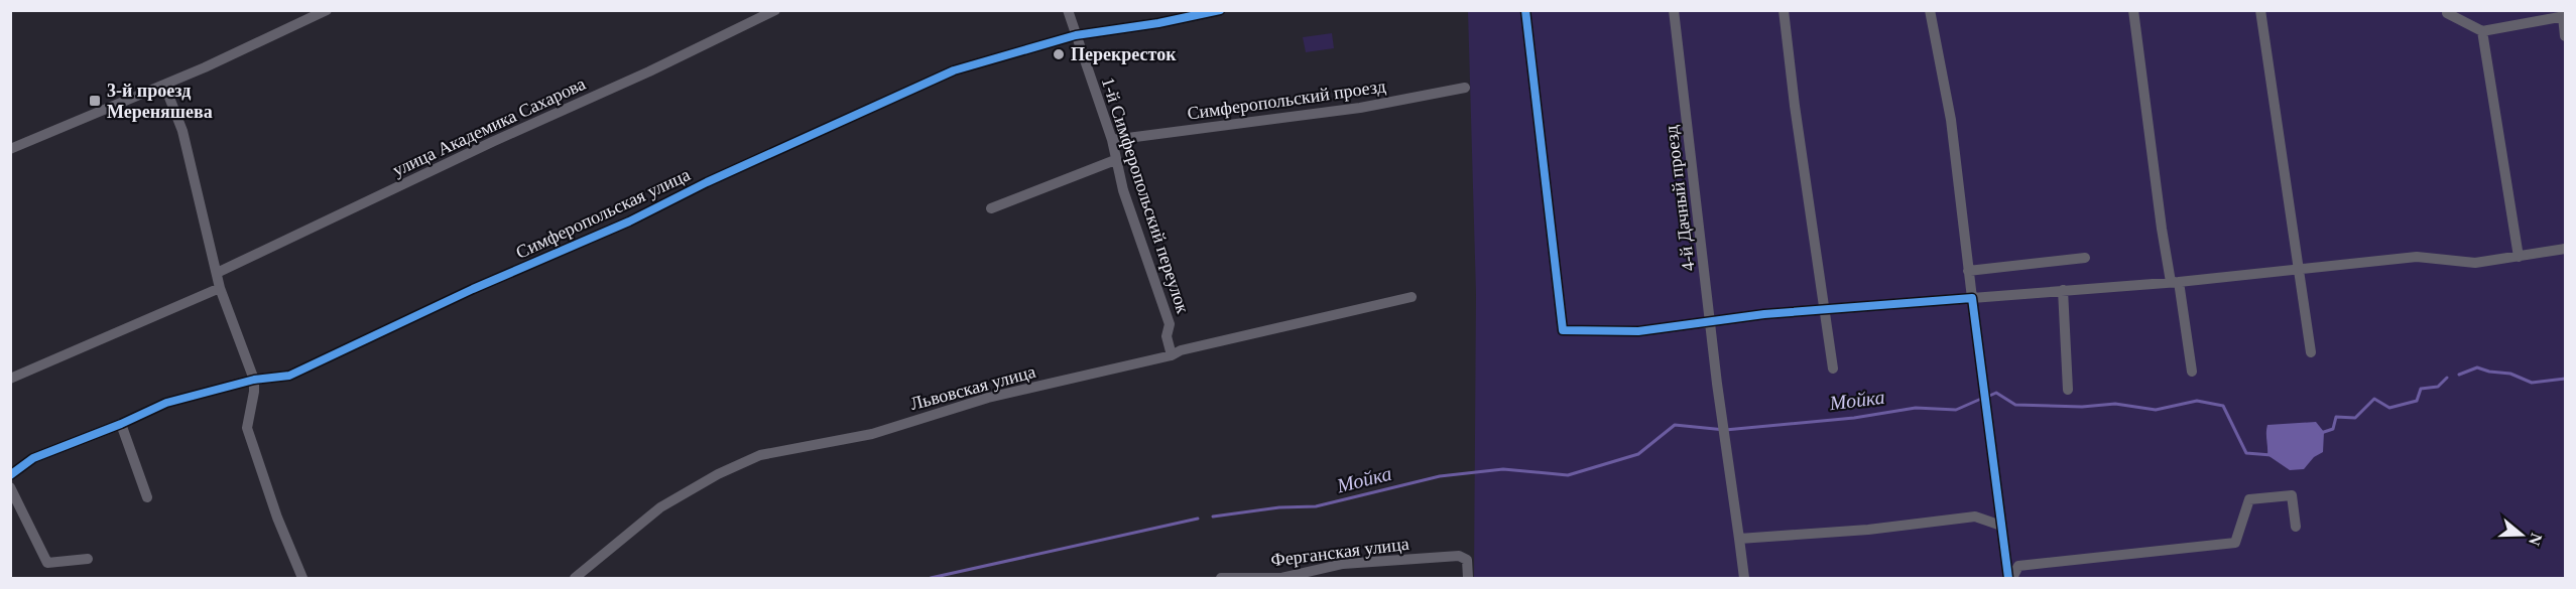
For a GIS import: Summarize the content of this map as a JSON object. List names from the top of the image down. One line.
{"streets":{"street":["Симферопольский проезд","улица Академика Сахарова","1-й Симферопольский переулок","4-й Дачный проезд","Симферопольская улица","Львовская улица","Ферганская улица"]},"crossings":[["Симферопольский проезд","1-й Симферопольский переулок"],["1-й Симферопольский переулок","Симферопольская улица"],["1-й Симферопольский переулок","Львовская улица"]],"water":["Мойка"],"places":{"other":["Перекресток"],"transit":["3-й проезд Мереняшева"]},"north":"right"}
